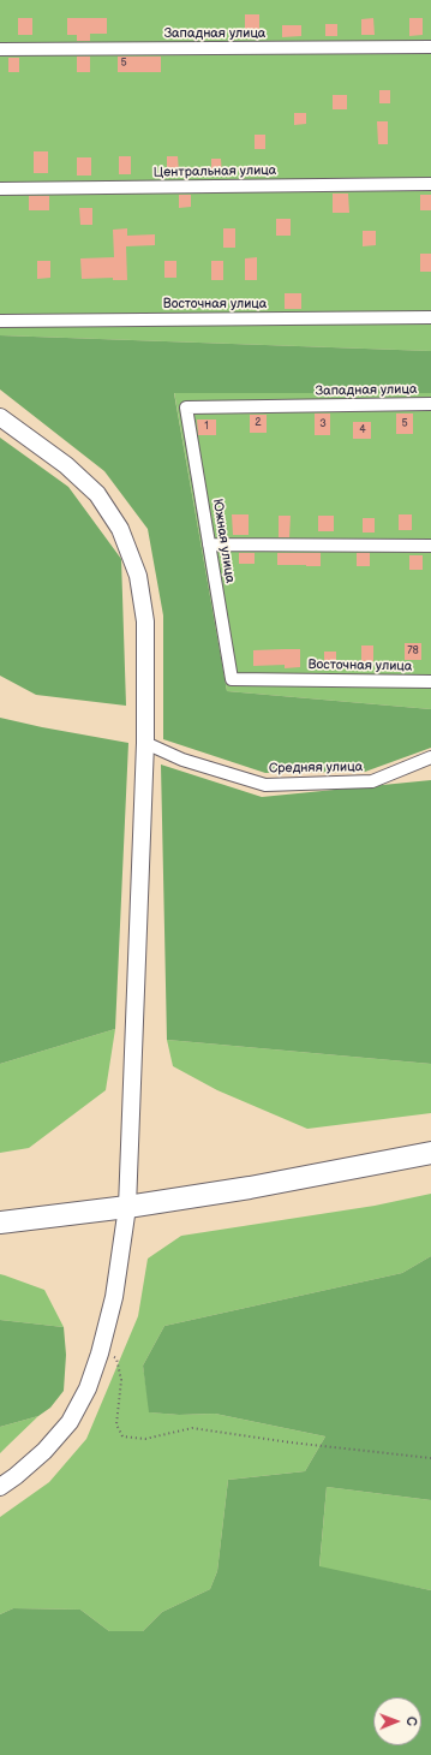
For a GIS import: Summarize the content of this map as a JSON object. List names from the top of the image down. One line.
{"streets":{"street":["Западная улица","Центральная улица","Восточная улица","Южная улица","Средняя улица"]},"crossings":[["Западная улица","Южная улица"],["Восточная улица","Южная улица"]],"house_numbers":["5","2","3","5","1","4","78"],"north":"right"}
